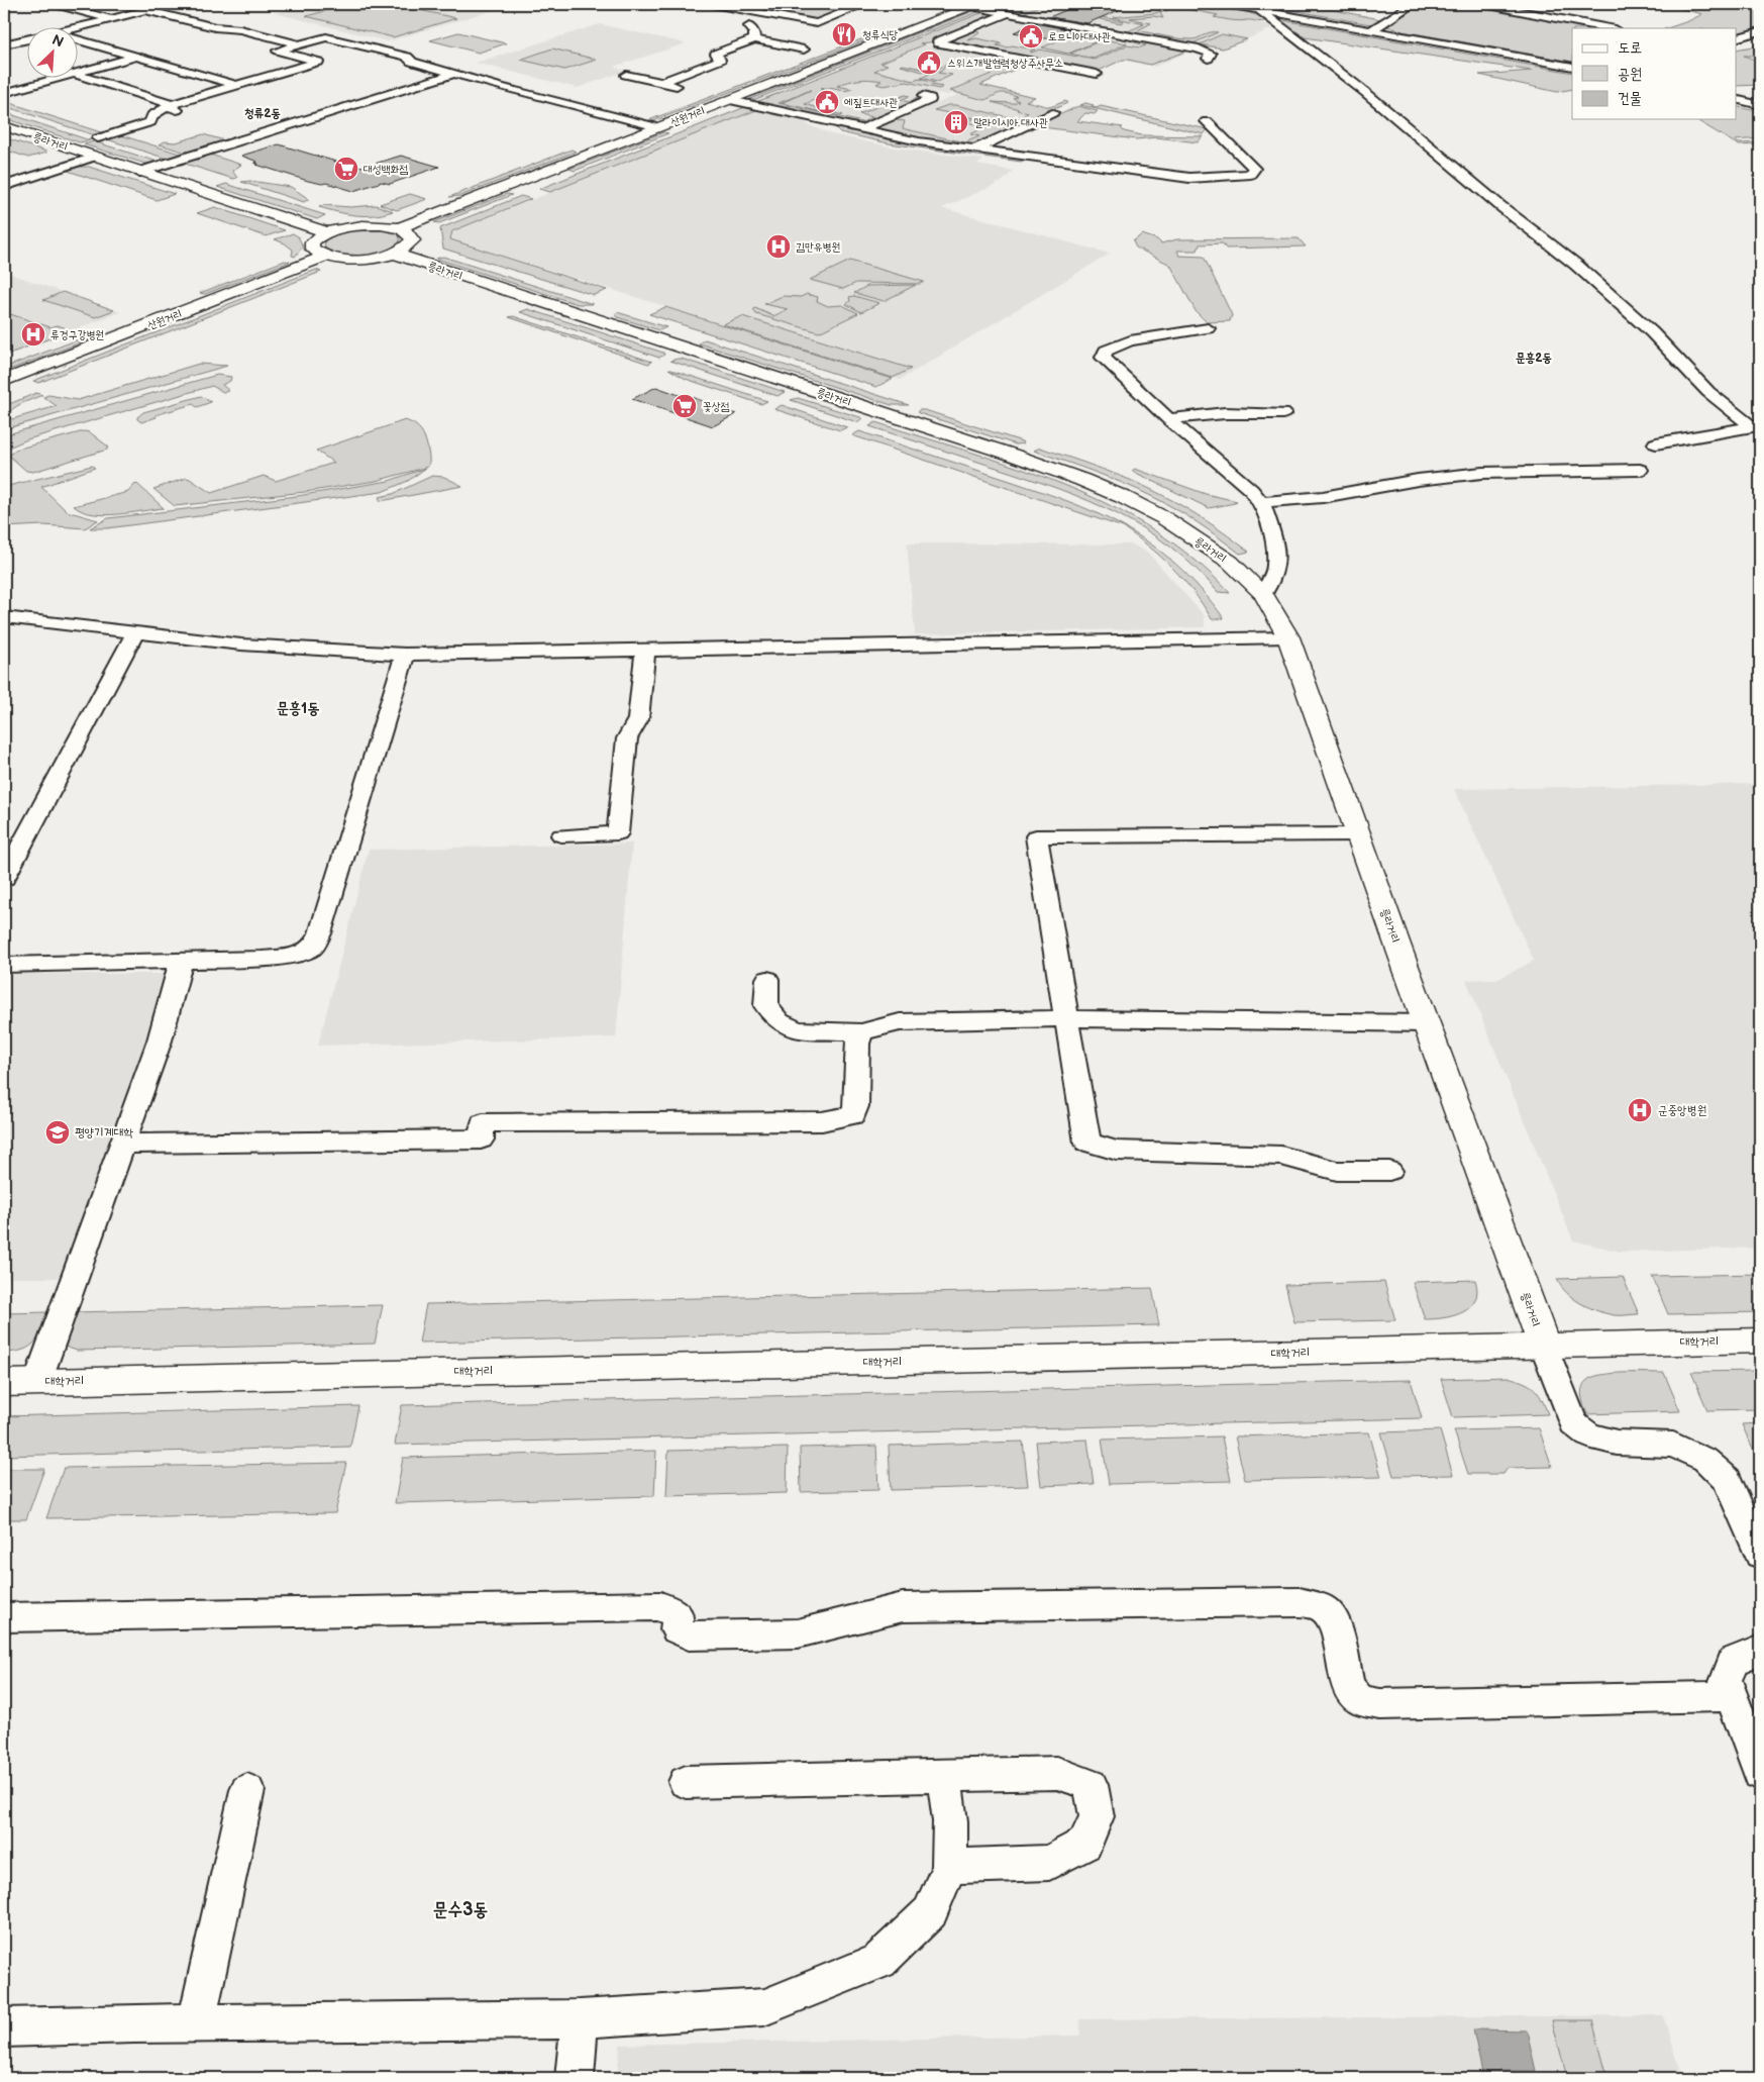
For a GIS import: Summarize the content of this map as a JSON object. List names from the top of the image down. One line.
{"streets":{"main road":["산원거리","릉라거리","대학거리"]},"crossings":[["릉라거리","대학거리"]],"districts":["청류2동","문흥2동","문흥1동","문수3동"],"places":{"restaurant":["청류식당"],"public building":["로므니아대사관","스위스개발협력청상주사무소","에짚트대사관"],"building":["말라이시아 대사관"],"supermarket":["대성백화점","꽃상점"],"hospital":["김만유병원","류경구강병원","군중앙병원"],"school or university":["평양기계대학"]},"legend":["도로","공원","건물"],"north":"top right"}
